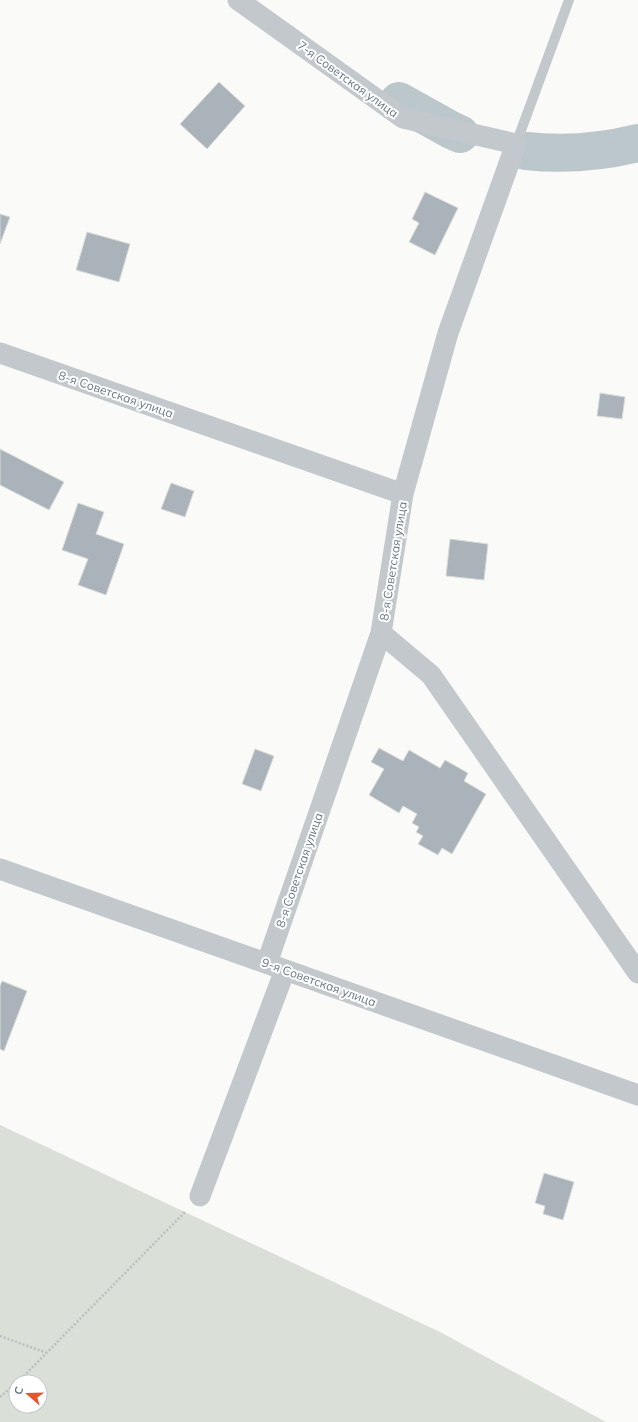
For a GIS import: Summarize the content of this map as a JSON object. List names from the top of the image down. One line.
{"streets":{"street":["7-я Советская улица","8-я Советская улица","9-я Советская улица"]},"crossings":[["8-я Советская улица","9-я Советская улица"]],"north":"left"}
